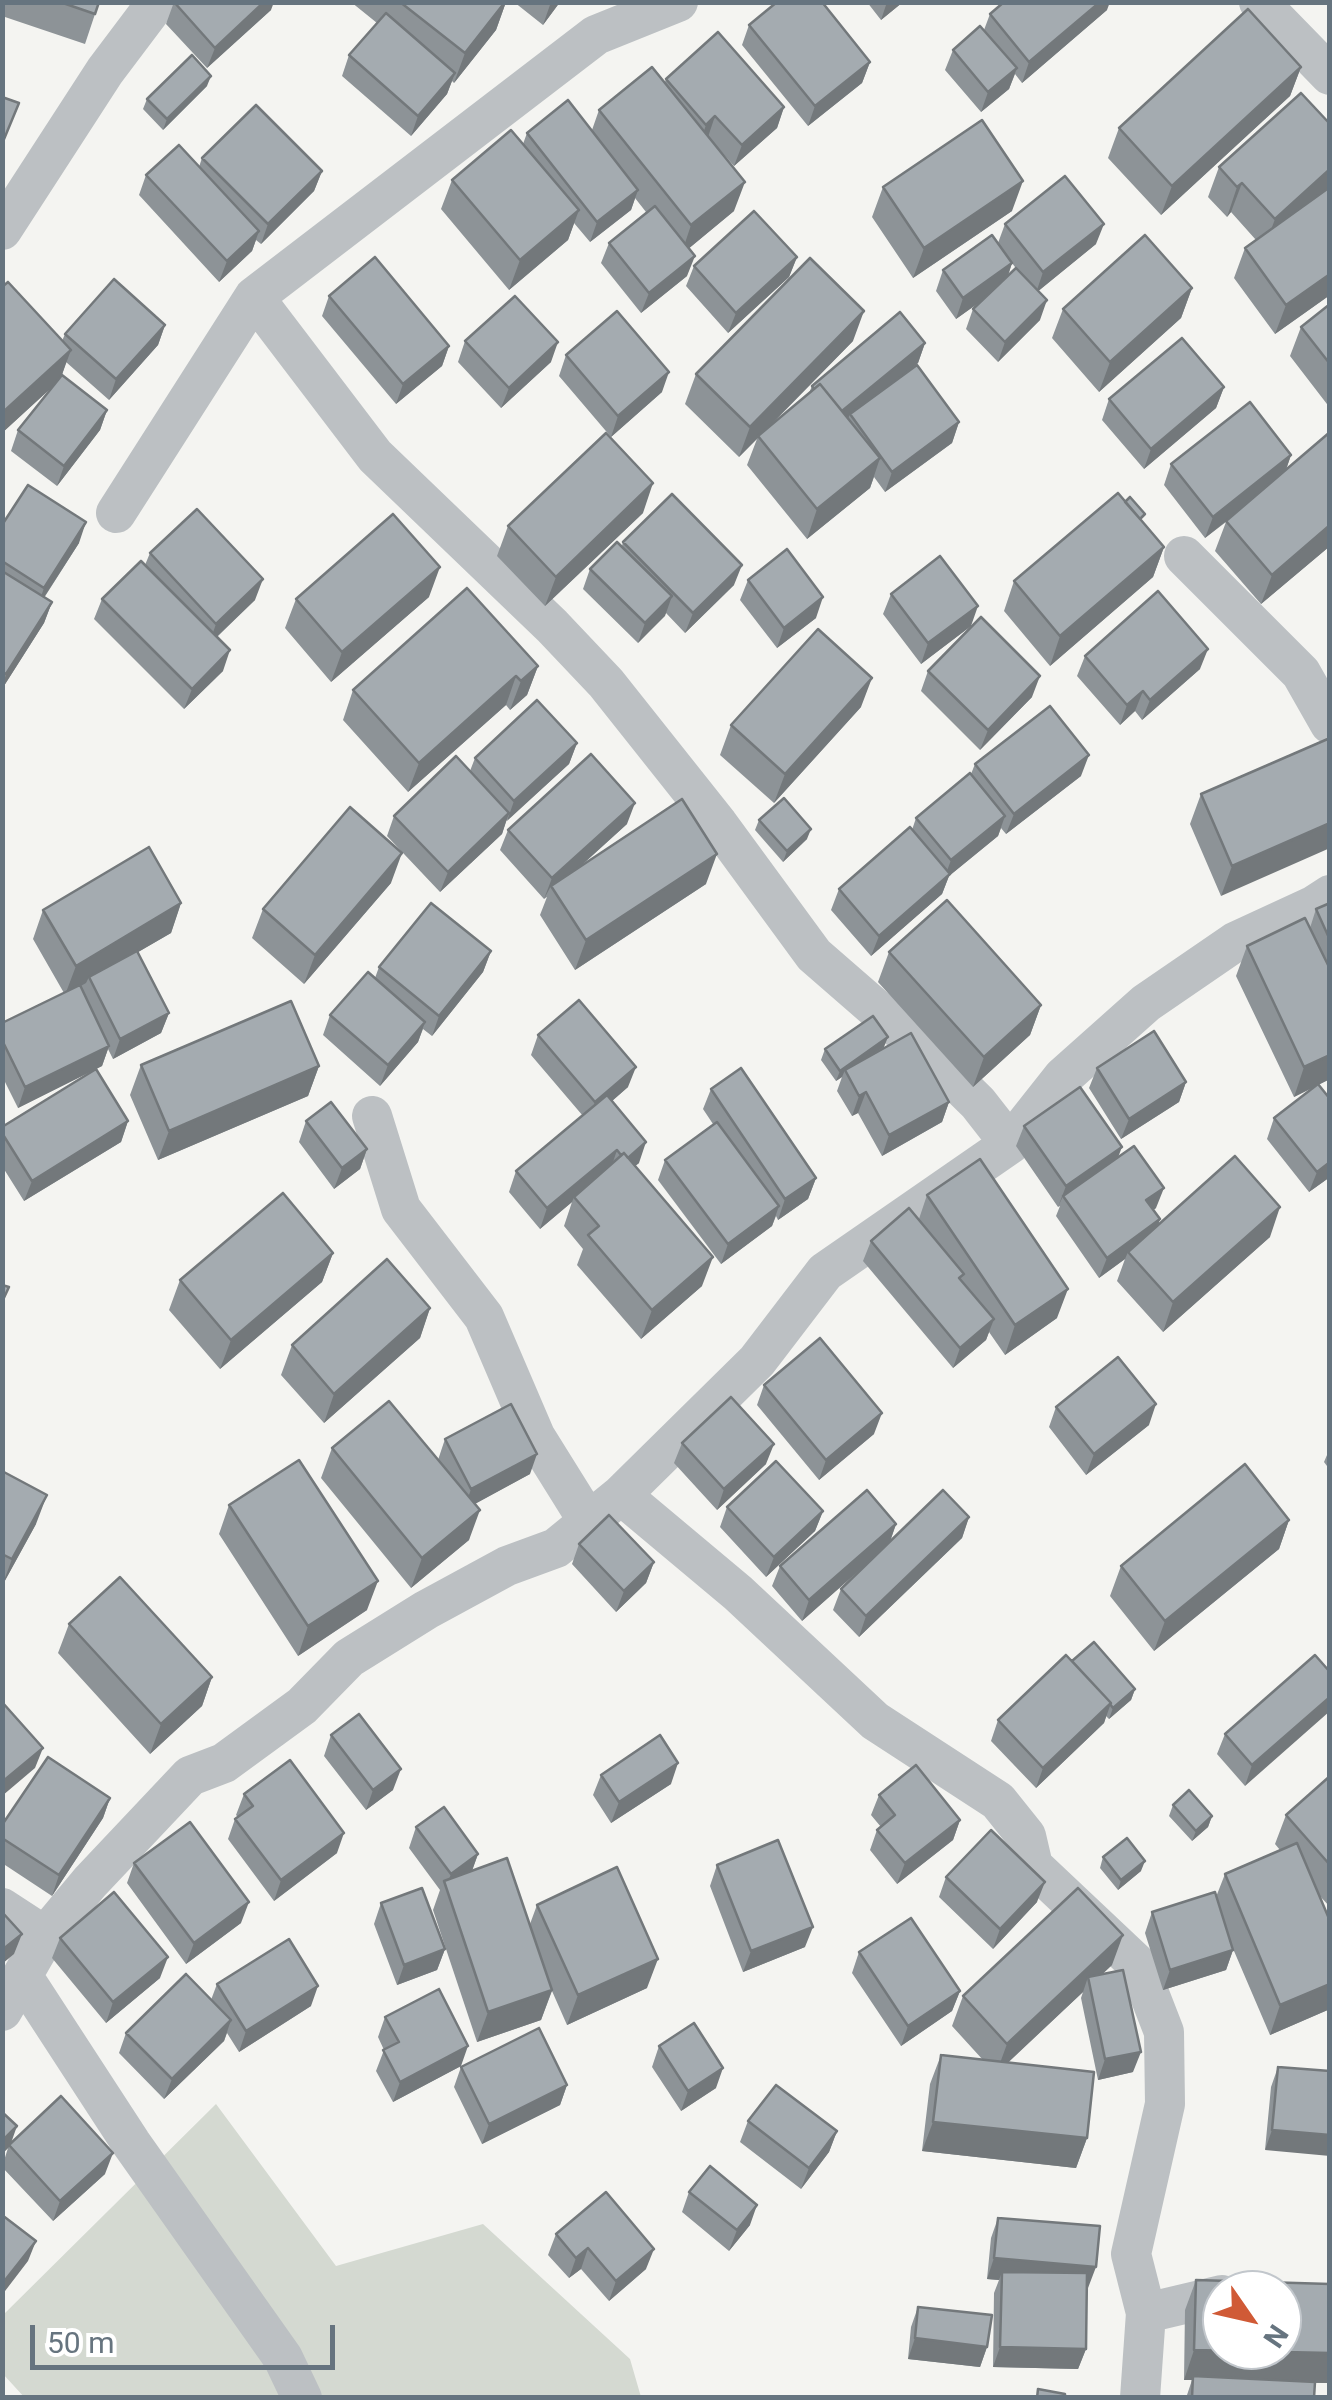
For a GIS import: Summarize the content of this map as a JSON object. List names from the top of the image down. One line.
{"scale_bar":"50 m","north":"bottom right"}
